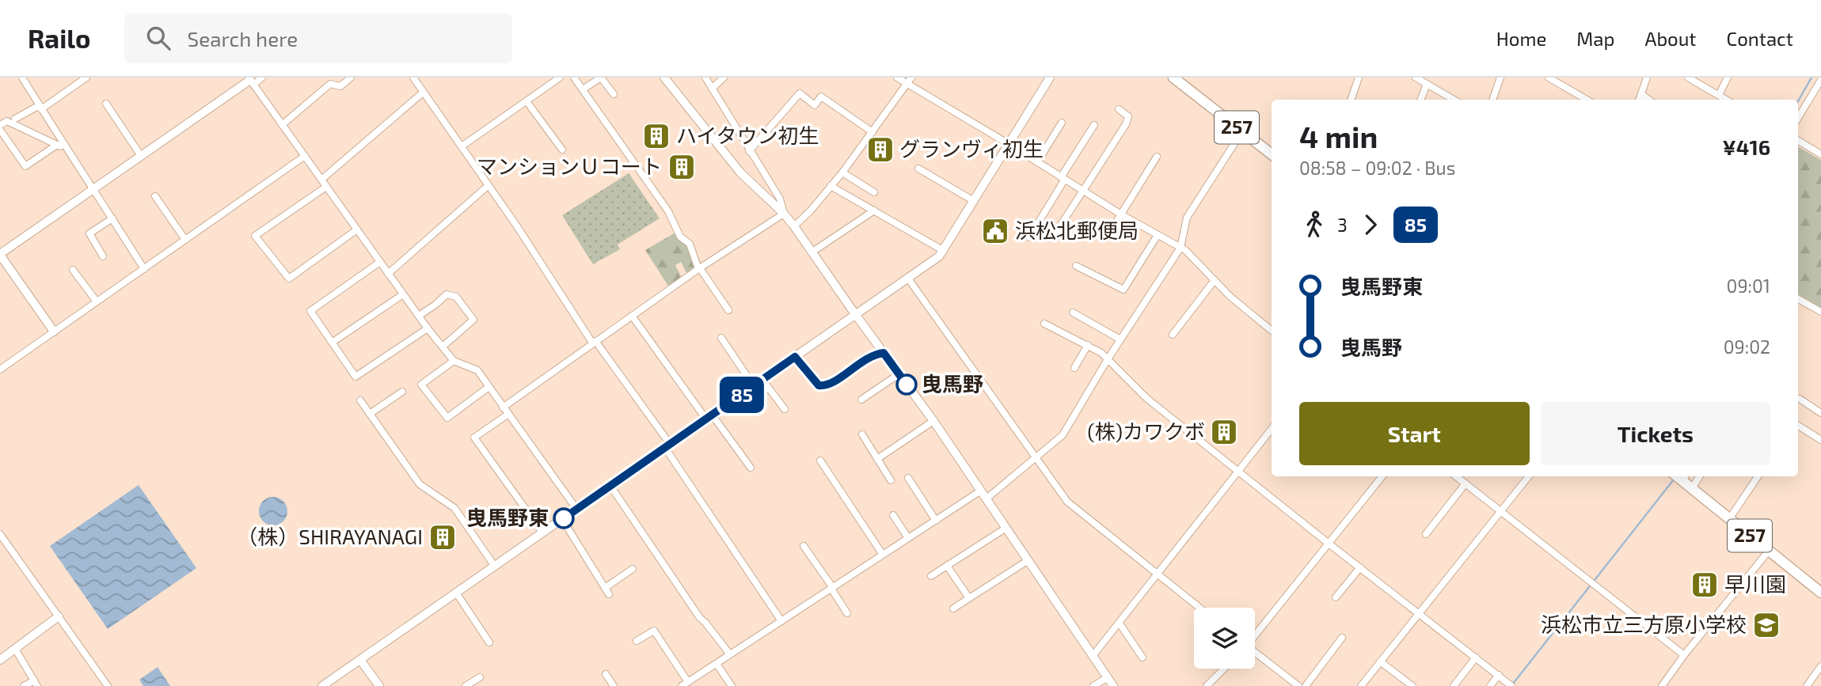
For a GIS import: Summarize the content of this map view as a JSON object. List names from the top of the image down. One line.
{"streets":{"highway":["257"]},"places":{"building":["ハイタウン初生","グランヴィ初生","マンションＵコート","(株)カワクボ","（株）SHIRAYANAGI","早川園"],"public building":["浜松北郵便局"],"other":["曳馬野","曳馬野東"],"school or university":["浜松市立三方原小学校"]},"lines":["bus line 85"],"page":{"header":"Railo","search":"Search here","nav":["Home","Map","About","Contact"],"on_map":"85","heading":["4 min","08:58 – 09:02 · Bus","¥416"],"legs":["3","85"],"list":[{"name":"曳馬野東","value":"09:01"},{"name":"曳馬野","value":"09:02"}],"buttons":["Start","Tickets"]}}
